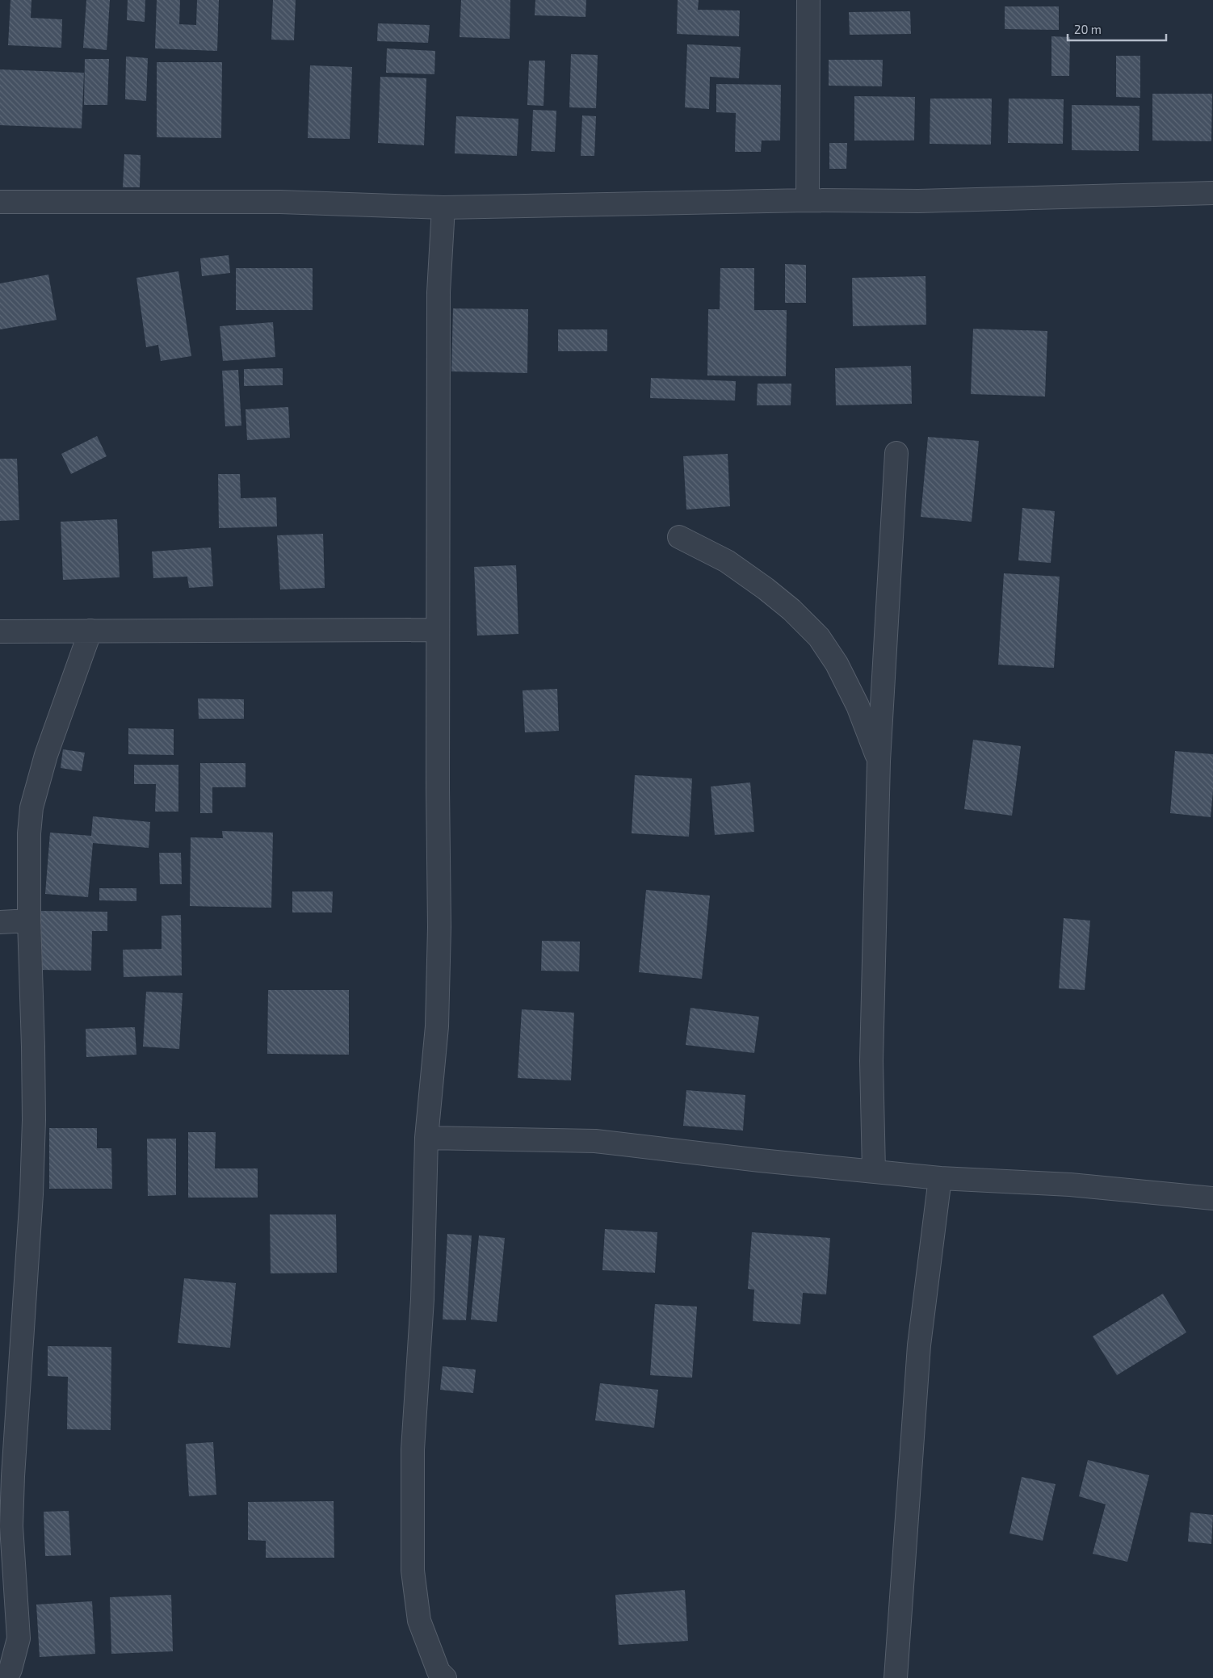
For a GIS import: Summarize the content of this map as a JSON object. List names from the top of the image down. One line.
{"scale_bar":"20 m"}
